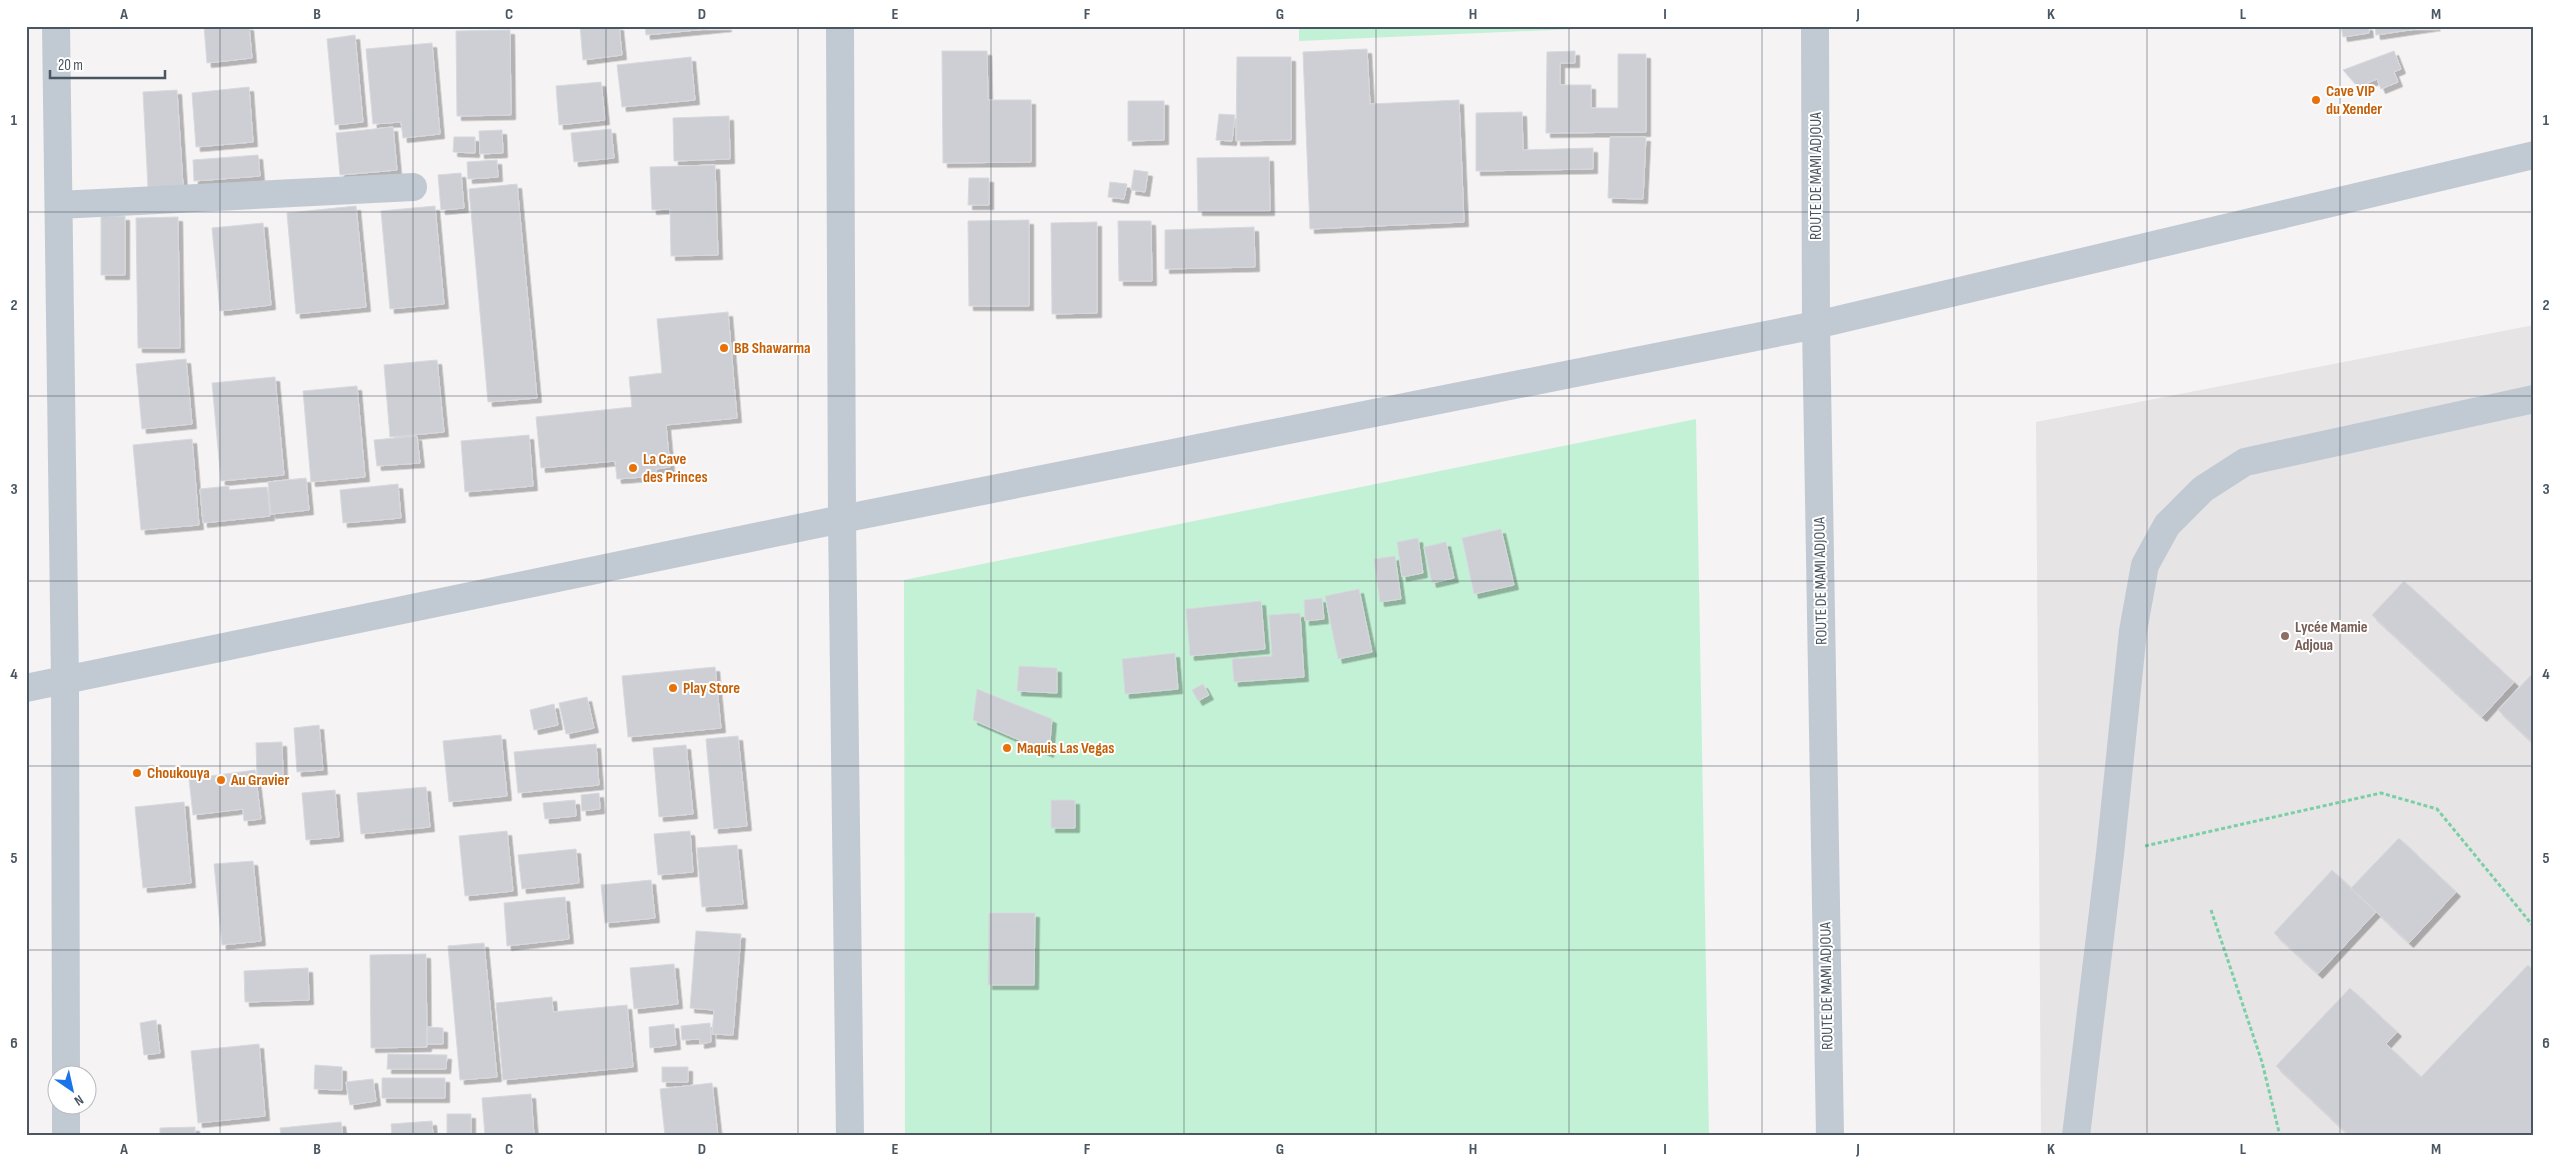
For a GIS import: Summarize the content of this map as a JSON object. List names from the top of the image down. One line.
{"streets":{"street":["ROUTE DE MAMI ADJOUA"]},"places":["Cave VIP du Xender","BB Shawarma","La Cave des Princes","Lycée Mamie Adjoua","Play Store","Maquis Las Vegas","Choukouya","Au Gravier"],"scale_bar":"20 m","north":"bottom right","grid":{"columns":["A","B","C","D","E","F","G","H","I","J","K","L","M"],"rows":["1","2","3","4","5","6"]}}
